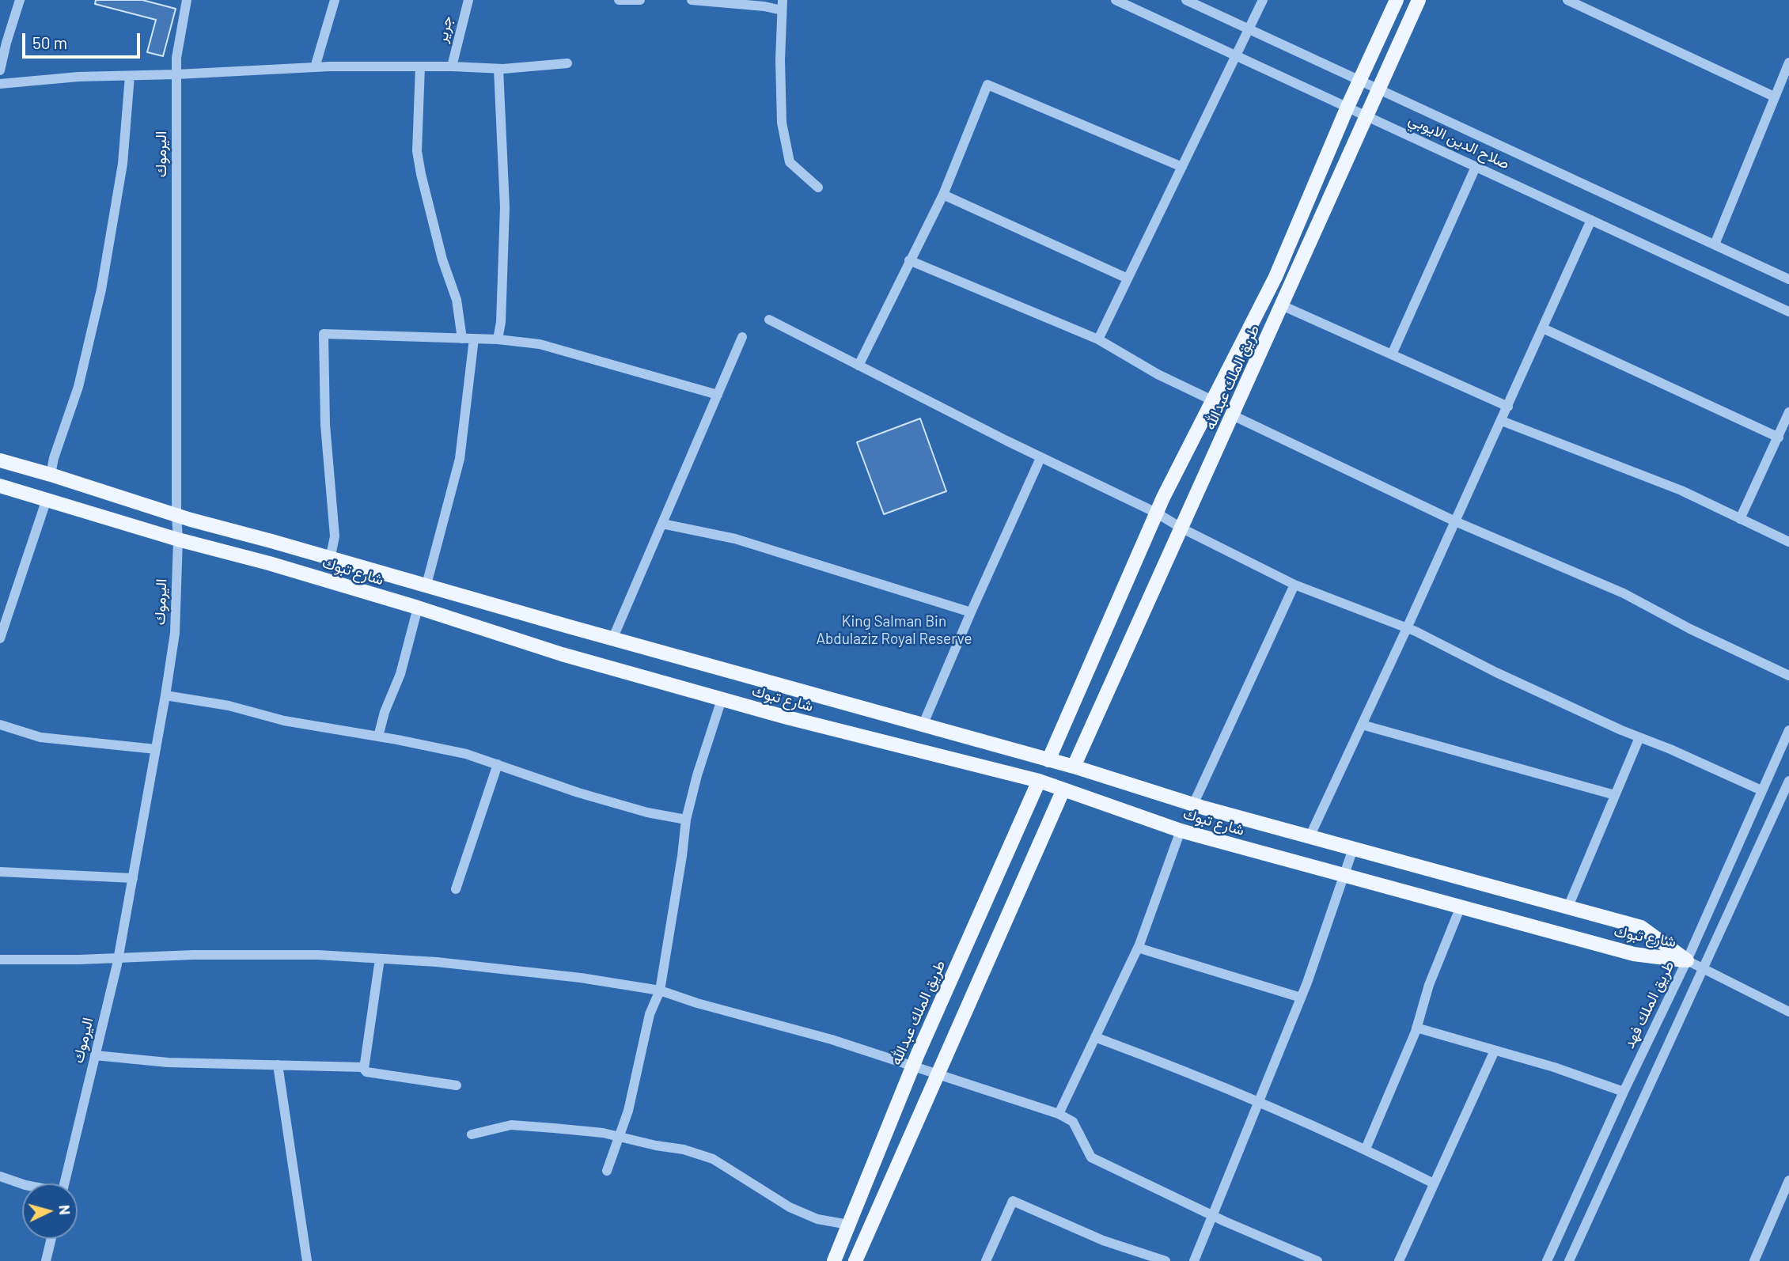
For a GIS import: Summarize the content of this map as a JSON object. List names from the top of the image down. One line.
{"streets":{"main road":["طريق الملك عبدالله","شارع تبوك"],"street":["جرير","صلاح الدين الايوبي","اليرموك","طريق الملك فهد"]},"crossings":[["صلاح الدين الايوبي","طريق الملك عبدالله"],["اليرموك","شارع تبوك"],["طريق الملك عبدالله","شارع تبوك"],["شارع تبوك","طريق الملك فهد"]],"parks":["King Salman Bin Abdulaziz Royal Reserve"],"scale_bar":"50 m","north":"right"}
